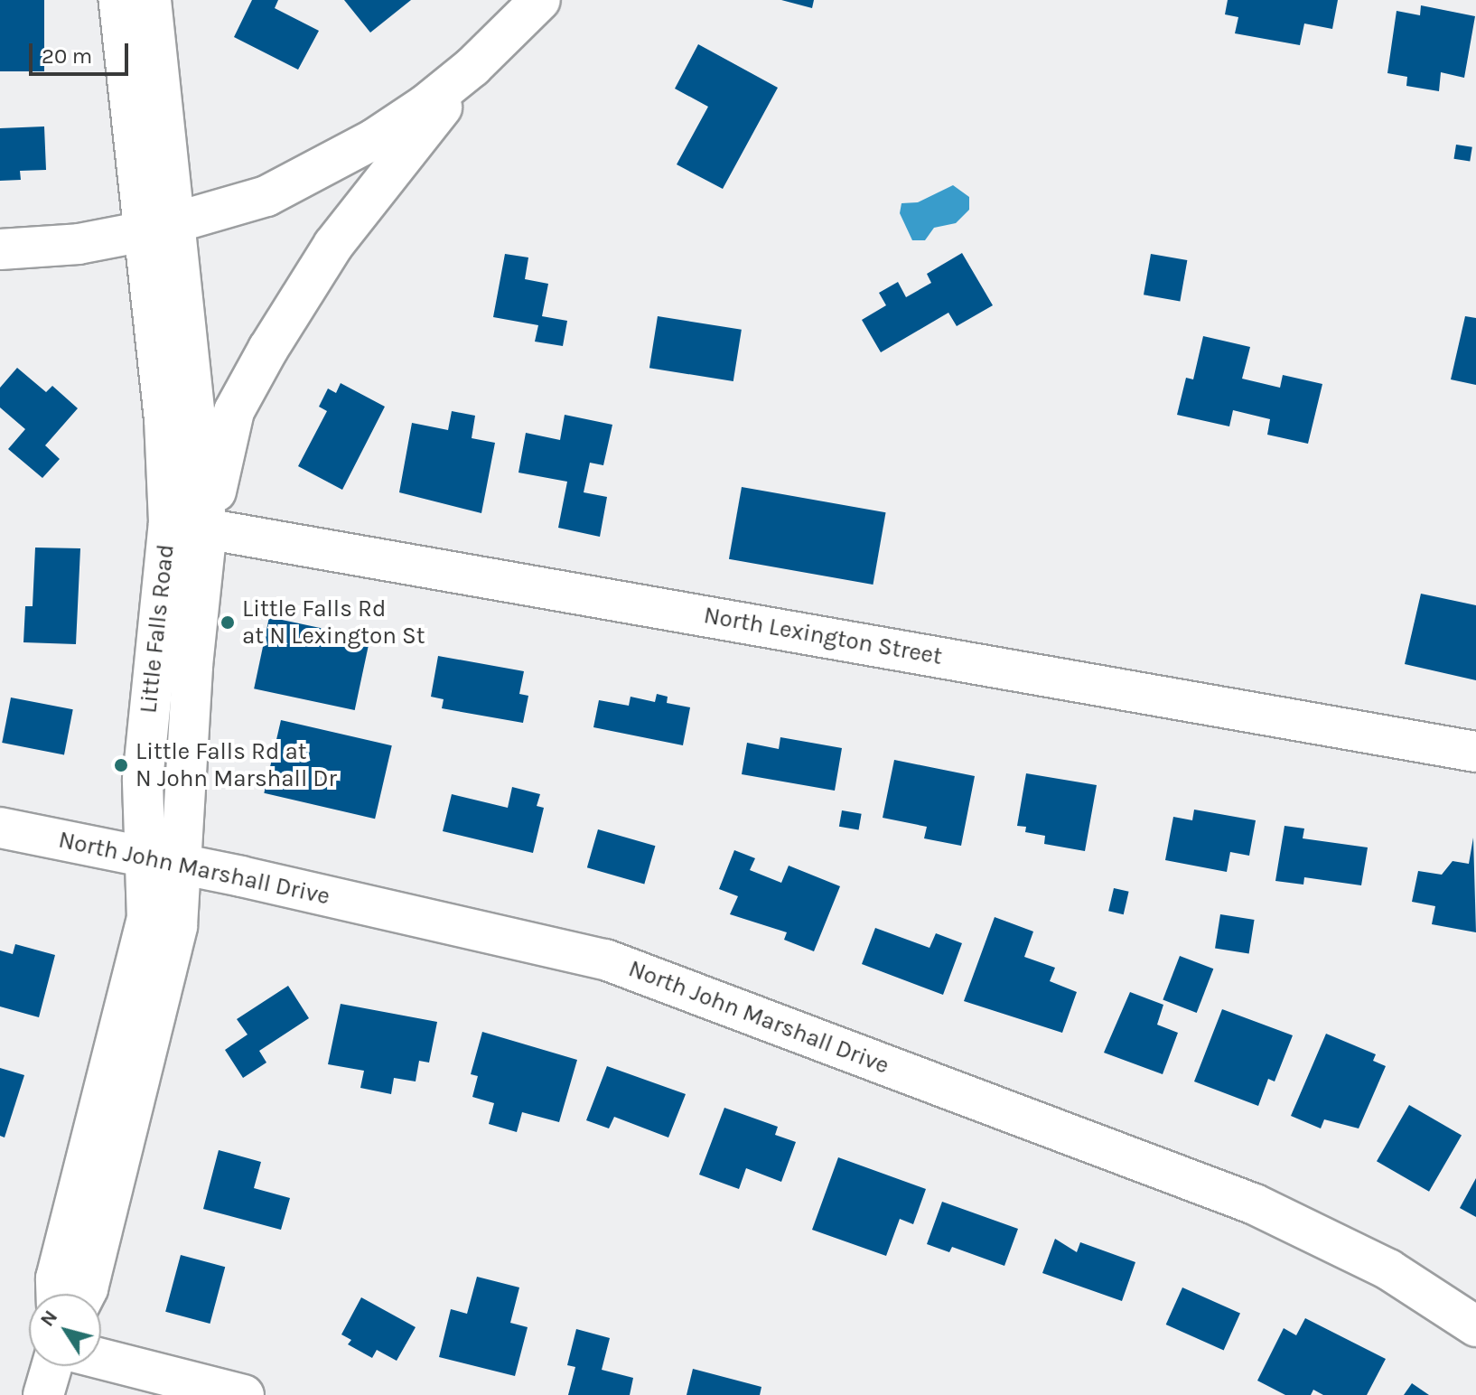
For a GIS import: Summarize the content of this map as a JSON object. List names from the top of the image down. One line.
{"streets":{"street":["Little Falls Road","North Lexington Street","North John Marshall Drive"]},"crossings":[["Little Falls Road","North Lexington Street"],["Little Falls Road","North John Marshall Drive"]],"places":["Little Falls Rd at N Lexington St","Little Falls Rd at N John Marshall Dr"],"scale_bar":"20 m","north":"top left"}
